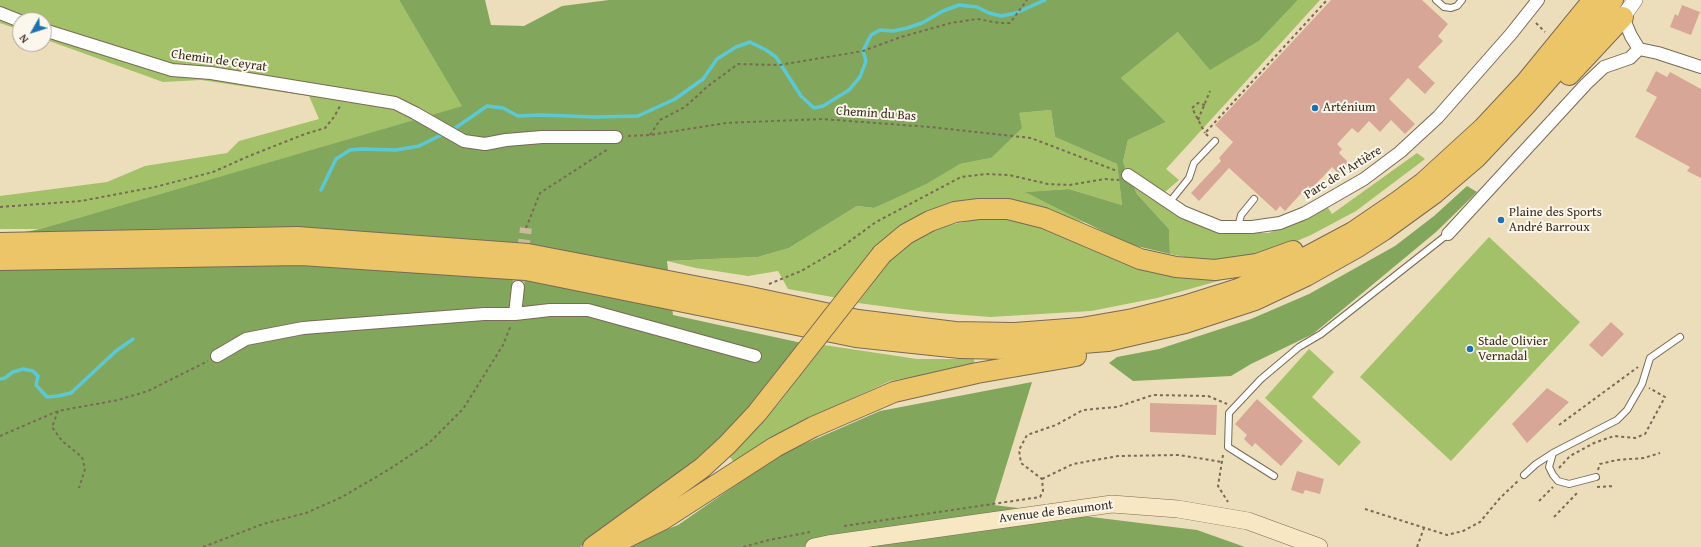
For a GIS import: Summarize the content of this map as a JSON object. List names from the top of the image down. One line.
{"streets":{"main road":["Avenue de Beaumont"],"street":["Chemin de Ceyrat","Parc de l'Artière"],"path":["Chemin du Bas"]},"crossings":[["Chemin de Ceyrat","Chemin du Bas"],["Chemin du Bas","Parc de l'Artière"]],"places":["Arténium","Plaine des Sports André Barroux","Stade Olivier Vernadal"],"north":"bottom left"}
